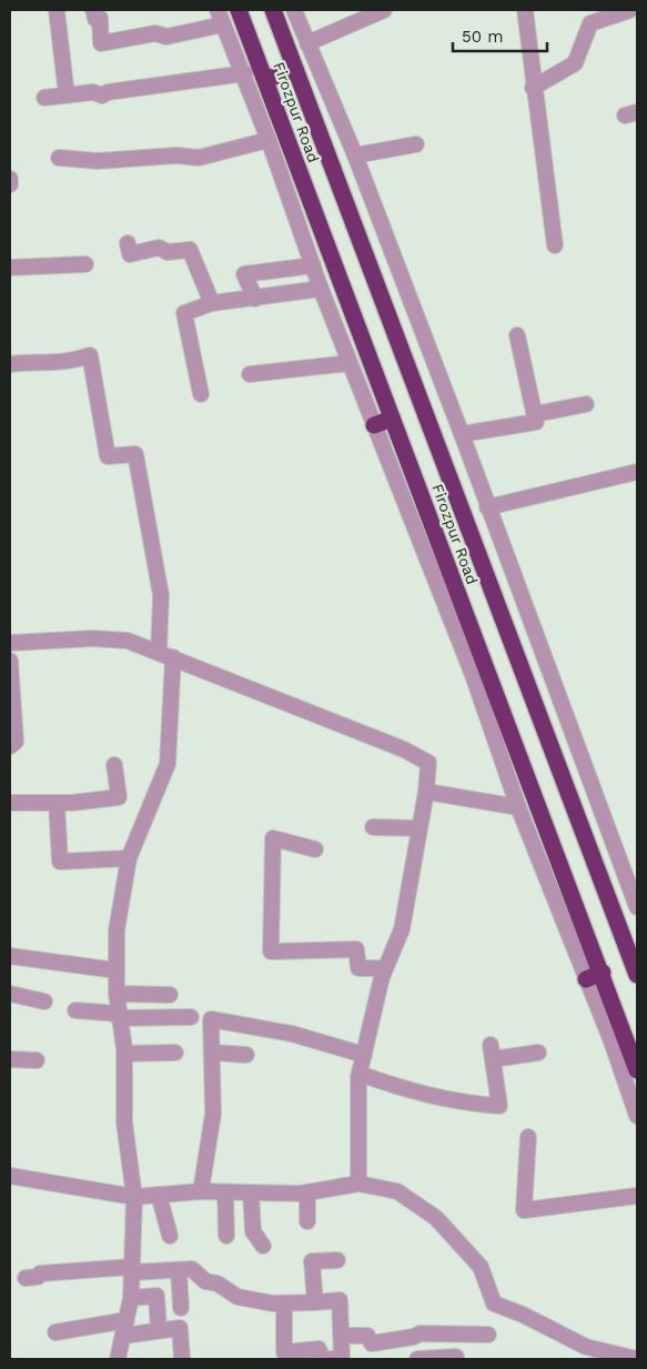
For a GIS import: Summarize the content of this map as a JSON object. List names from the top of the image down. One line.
{"streets":{"highway":["Firozpur Road"]},"scale_bar":"50 m"}
